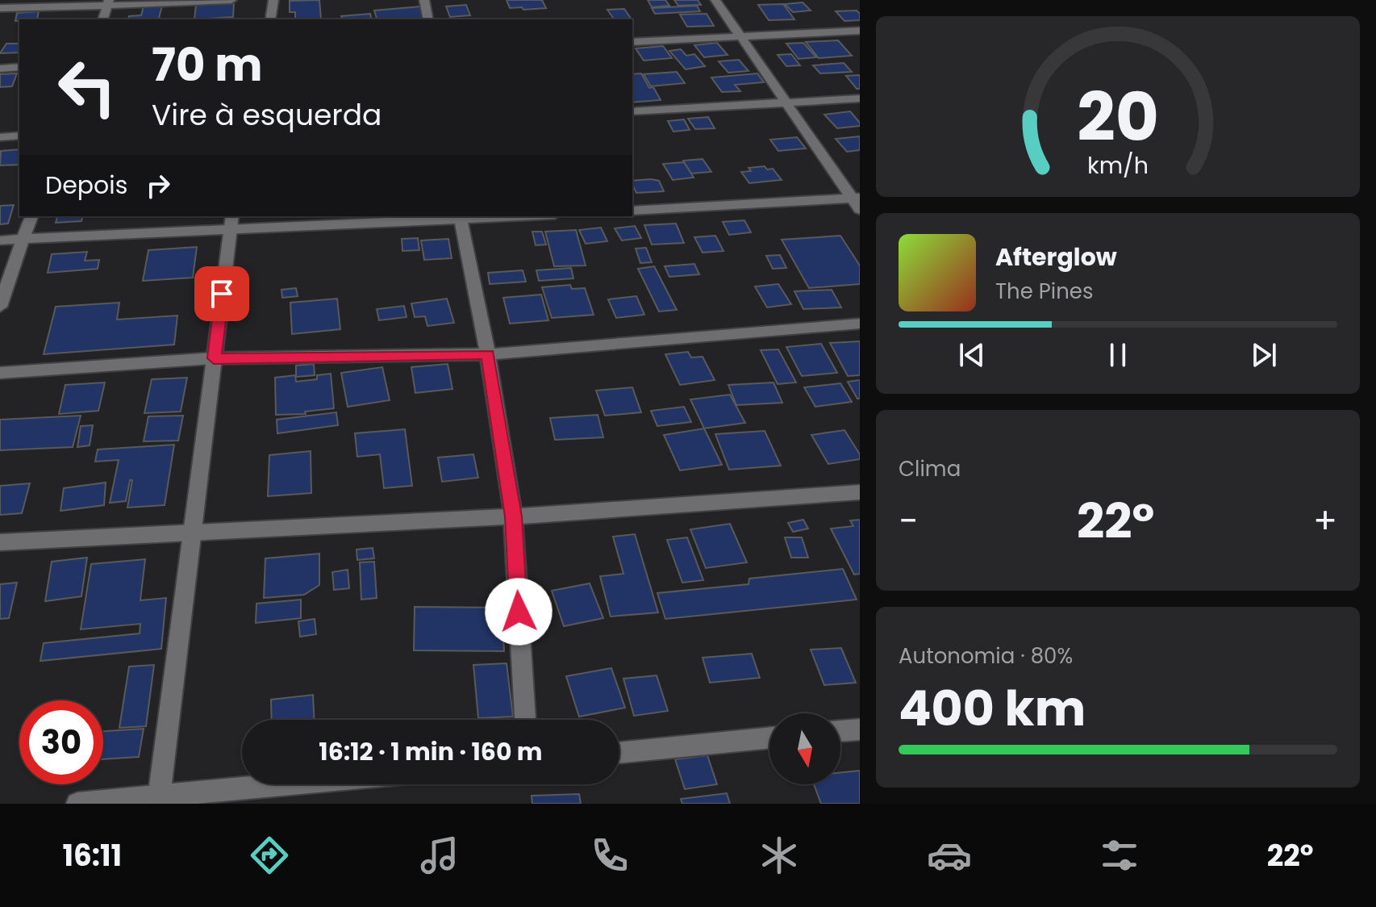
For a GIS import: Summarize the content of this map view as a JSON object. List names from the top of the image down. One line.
{"north":"bottom","page":{"turn":["70 m","Vire à esquerda"],"then":"Depois","song":["Afterglow","The Pines"],"tile":["Clima",["Autonomia · 80%","400 km"]],"heat":["−","22°","+"],"limit":"30","trip":"16:12 · 1 min · 160 m","tabs":["16:11","22°"],"gauge":["20","km/h"]}}
